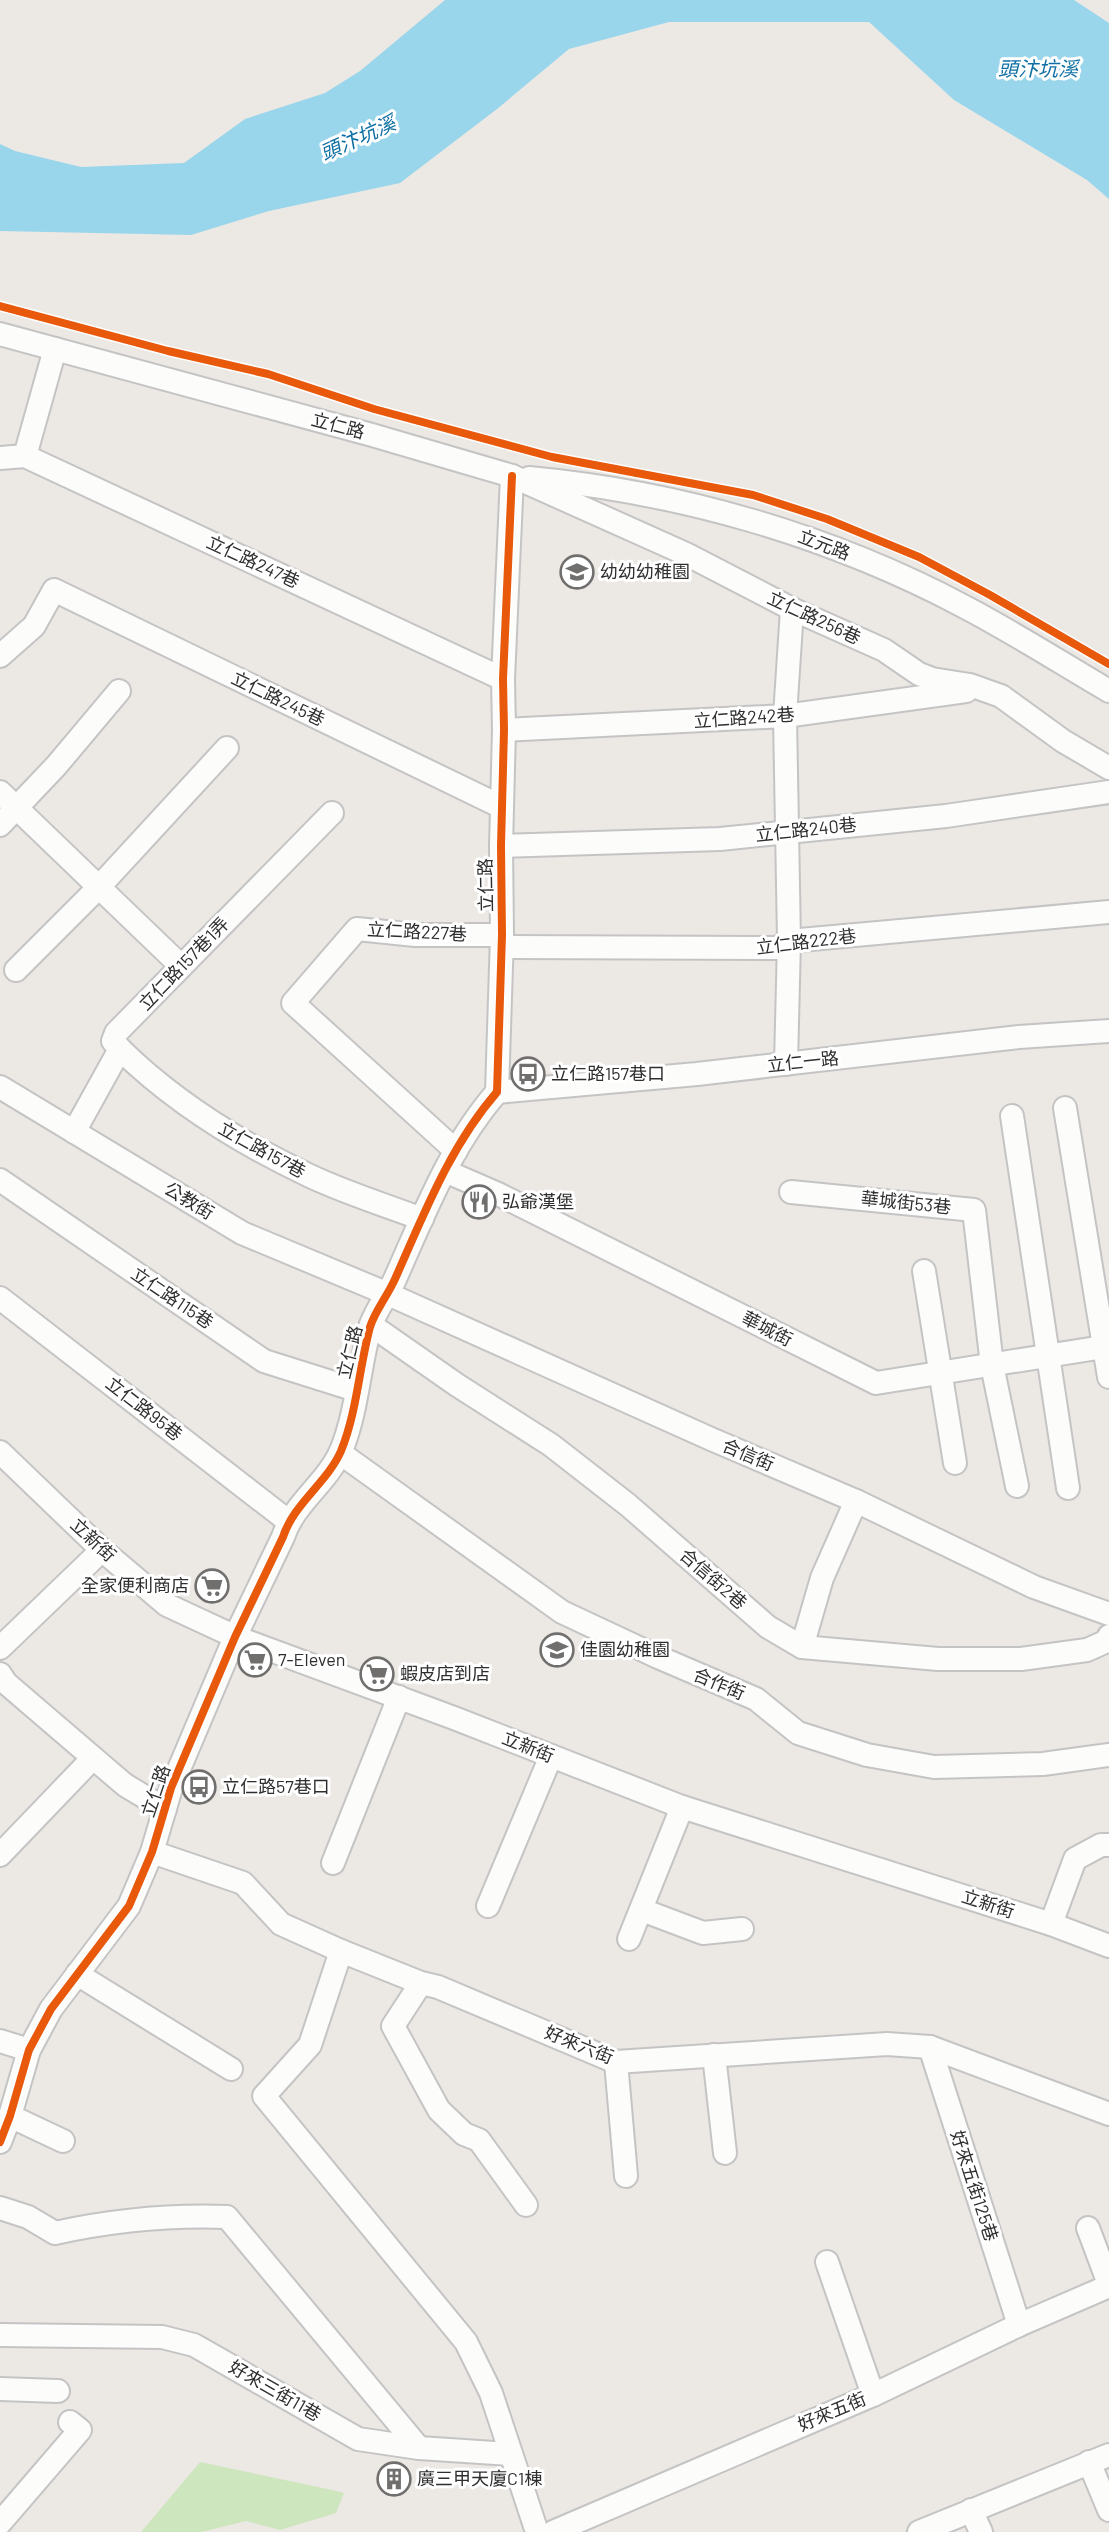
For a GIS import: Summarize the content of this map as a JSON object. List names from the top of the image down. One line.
{"streets":{"street":["立仁路","立元路","立仁路247巷","立仁路256巷","立仁路245巷","立仁路242巷","立仁路240巷","立仁路227巷","立仁路222巷","立仁路157巷1弄","立仁一路","立仁路157巷","公教街","華城街53巷","立仁路115巷","華城街","立仁路95巷","合信街","立新街","合信街2巷","合作街","好來六街","好來五街125巷","好來三街11巷","好來五街"]},"crossings":[["立仁路","立元路"],["立仁路","立仁路247巷"],["立仁路","立仁路256巷"],["立仁路","立仁路245巷"],["立仁路","立仁路242巷"],["立仁路","立仁路240巷"],["立仁路","立仁路227巷"],["立仁路","立仁路222巷"],["立仁路","立仁一路"],["立仁路","立仁路157巷"],["立仁路","公教街"],["立仁路","立仁路115巷"],["立仁路","華城街"],["立仁路","立仁路95巷"],["立仁路","合信街"],["立仁路","立新街"],["立仁路","合信街2巷"],["立仁路","合作街"],["立仁路","好來六街"],["立元路","立仁路256巷"],["立仁路256巷","立仁路242巷"],["立仁路227巷","立仁路222巷"],["立仁路227巷","華城街"],["立仁路157巷1弄","立仁路157巷"],["立仁路157巷1弄","公教街"],["公教街","合信街"],["華城街53巷","華城街"],["好來六街","好來五街125巷"],["好來五街125巷","好來五街"]],"water":["頭汴坑溪"],"places":{"school or university":["幼幼幼稚園","佳園幼稚園"],"bus stop":["立仁路157巷口","立仁路57巷口"],"restaurant":["弘爺漢堡"],"supermarket":["全家便利商店","7-Eleven","蝦皮店到店"],"building":["廣三甲天廈C1棟"]}}
